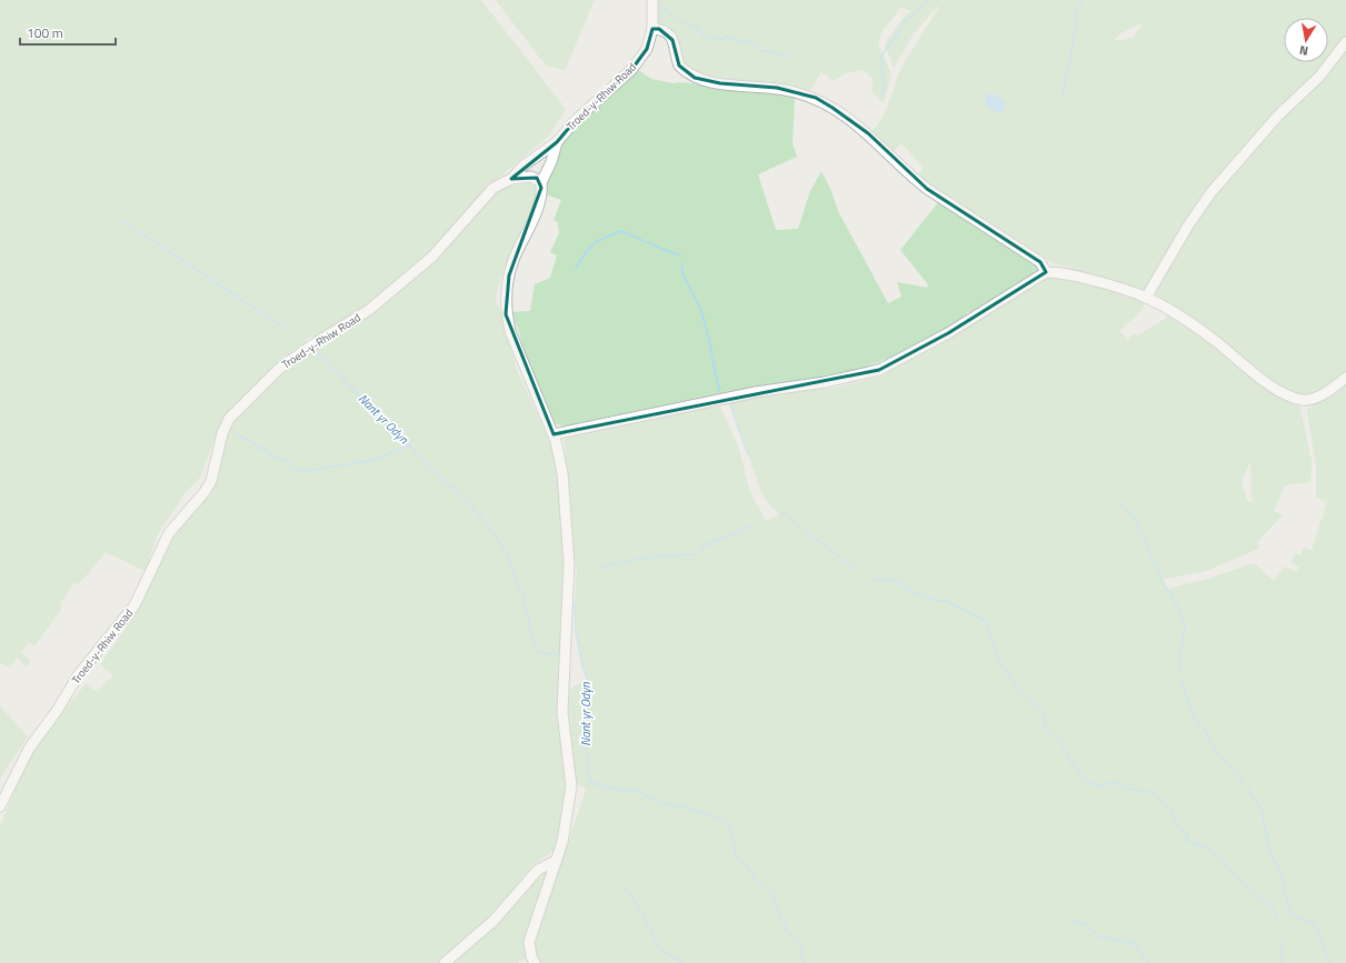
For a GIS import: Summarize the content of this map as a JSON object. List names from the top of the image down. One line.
{"streets":{"street":["Troed-y-Rhiw Road"]},"water":["Nant yr Odyn"],"scale_bar":"100 m","north":"bottom"}
